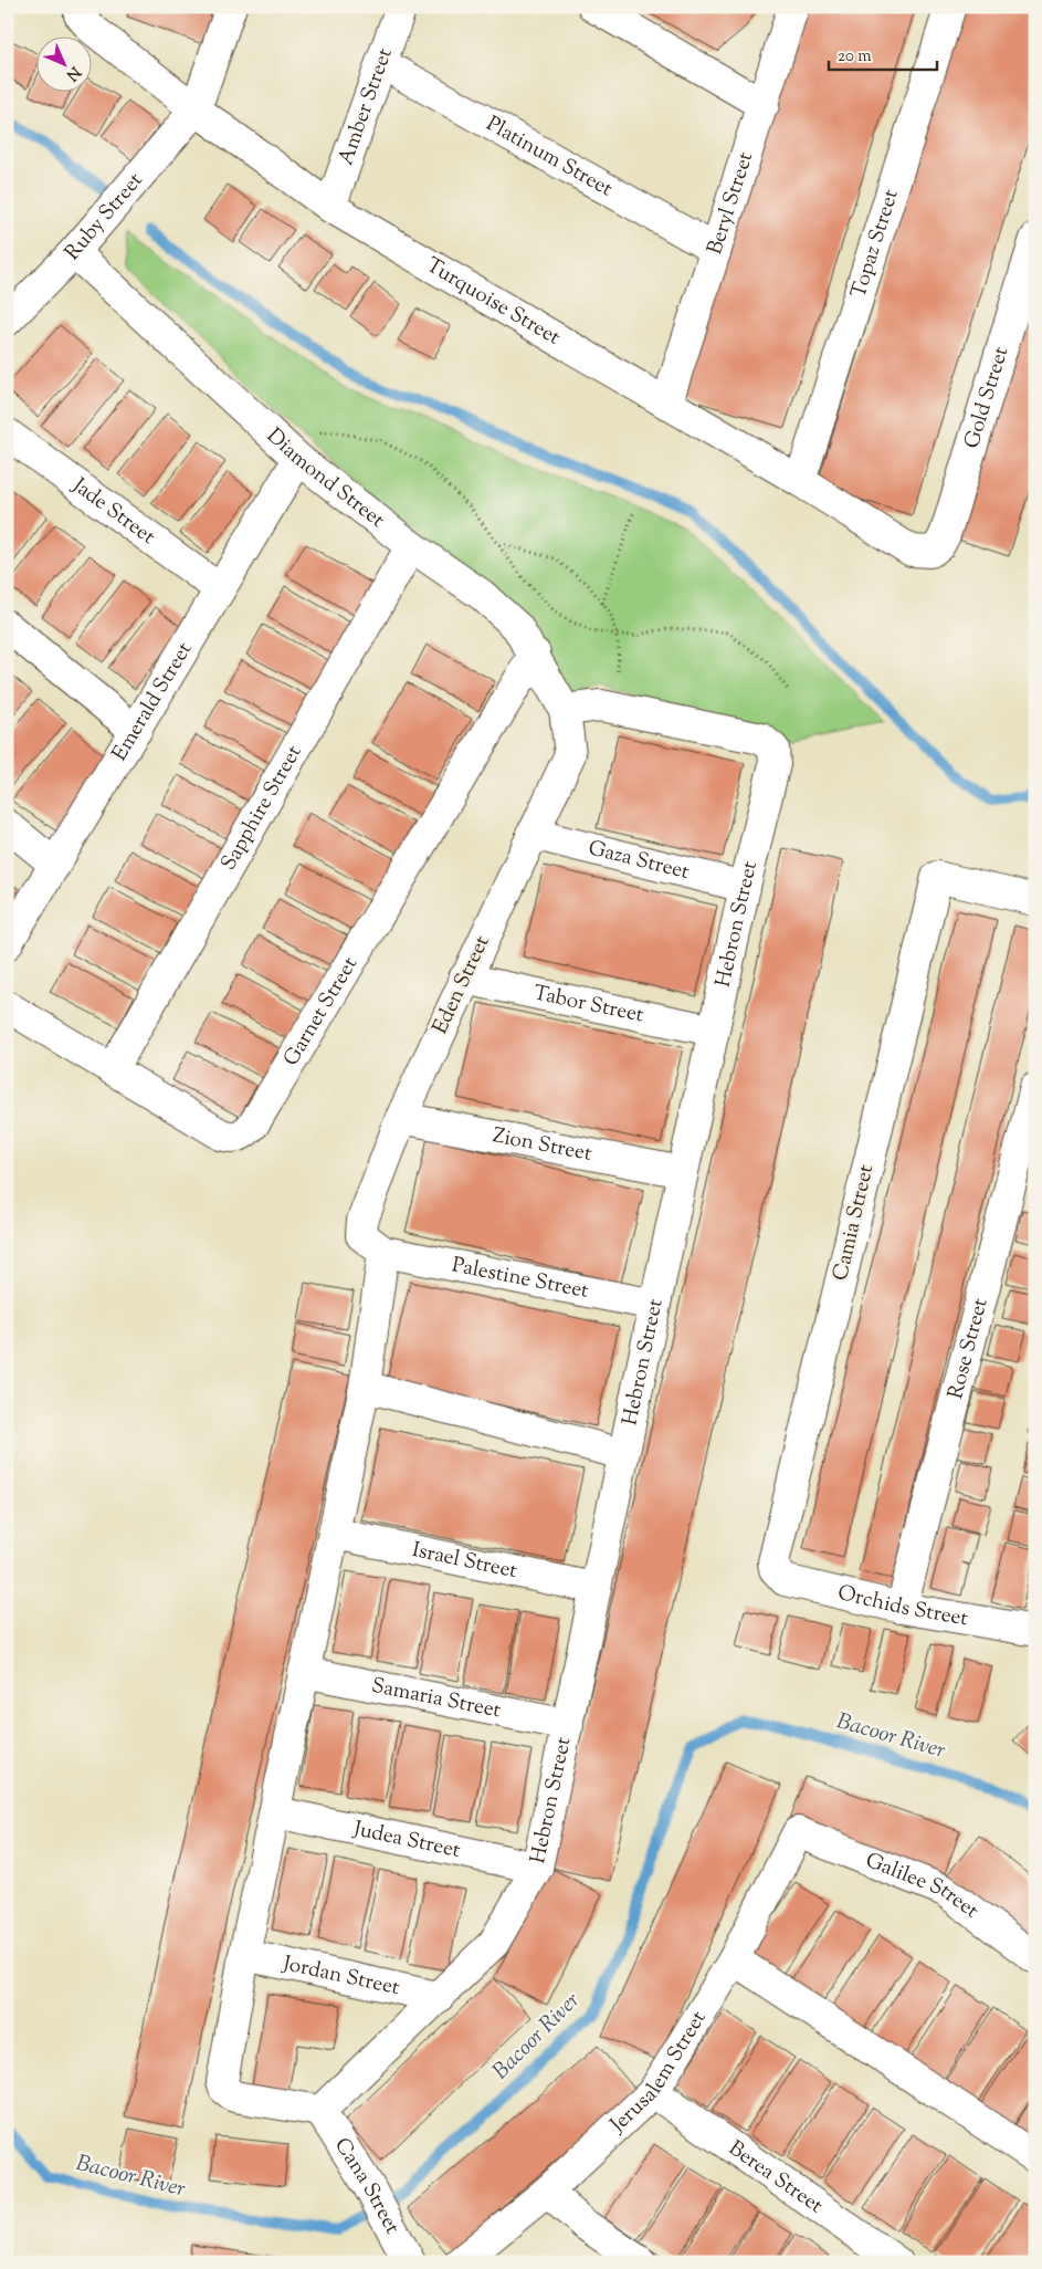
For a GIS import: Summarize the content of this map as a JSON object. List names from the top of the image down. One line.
{"streets":{"street":["Amber Street","Platinum Street","Beryl Street","Ruby Street","Topaz Street","Turquoise Street","Gold Street","Diamond Street","Jade Street","Emerald Street","Sapphire Street","Gaza Street","Hebron Street","Eden Street","Tabor Street","Garnet Street","Zion Street","Camia Street","Palestine Street","Rose Street","Israel Street","Orchids Street","Samaria Street","Judea Street","Galilee Street","Jordan Street","Jerusalem Street","Berea Street","Cana Street"]},"crossings":[["Amber Street","Platinum Street"],["Amber Street","Turquoise Street"],["Platinum Street","Beryl Street"],["Beryl Street","Turquoise Street"],["Ruby Street","Turquoise Street"],["Ruby Street","Diamond Street"],["Topaz Street","Turquoise Street"],["Turquoise Street","Gold Street"],["Diamond Street","Emerald Street"],["Diamond Street","Sapphire Street"],["Diamond Street","Hebron Street"],["Diamond Street","Eden Street"],["Diamond Street","Garnet Street"],["Jade Street","Emerald Street"],["Sapphire Street","Garnet Street"],["Gaza Street","Hebron Street"],["Gaza Street","Eden Street"],["Hebron Street","Eden Street"],["Hebron Street","Tabor Street"],["Hebron Street","Zion Street"],["Hebron Street","Palestine Street"],["Hebron Street","Israel Street"],["Hebron Street","Samaria Street"],["Hebron Street","Judea Street"],["Hebron Street","Jordan Street"],["Hebron Street","Cana Street"],["Eden Street","Tabor Street"],["Eden Street","Zion Street"],["Eden Street","Palestine Street"],["Camia Street","Orchids Street"],["Rose Street","Orchids Street"],["Galilee Street","Jerusalem Street"],["Jerusalem Street","Berea Street"]],"water":["Bacoor River"],"scale_bar":"20 m","north":"bottom right"}
